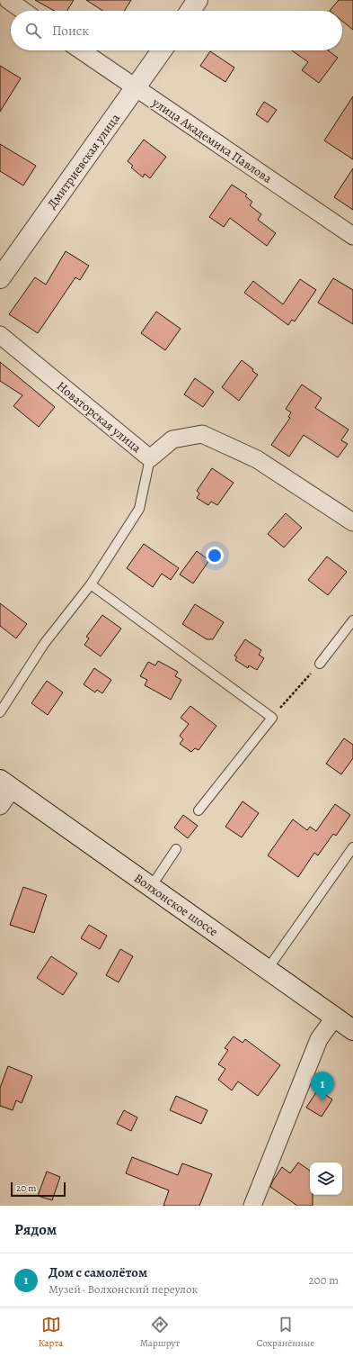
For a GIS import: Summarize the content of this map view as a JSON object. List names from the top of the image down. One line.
{"streets":{"main road":["Дмитриевская улица","Волхонское шоссе"],"street":["улица Академика Павлова","Новаторская улица"]},"crossings":[["улица Академика Павлова","Дмитриевская улица"]],"scale_bar":"20 m","page":{"search":"Поиск","pins":"1","scale":"20 m","heading":"Рядом","list":[{"mark":"1","name":"Дом с самолётом","note":"Музей · Волхонский переулок","value":"200 m"}],"nav":["Карта","Маршрут","Сохранённые"]}}
